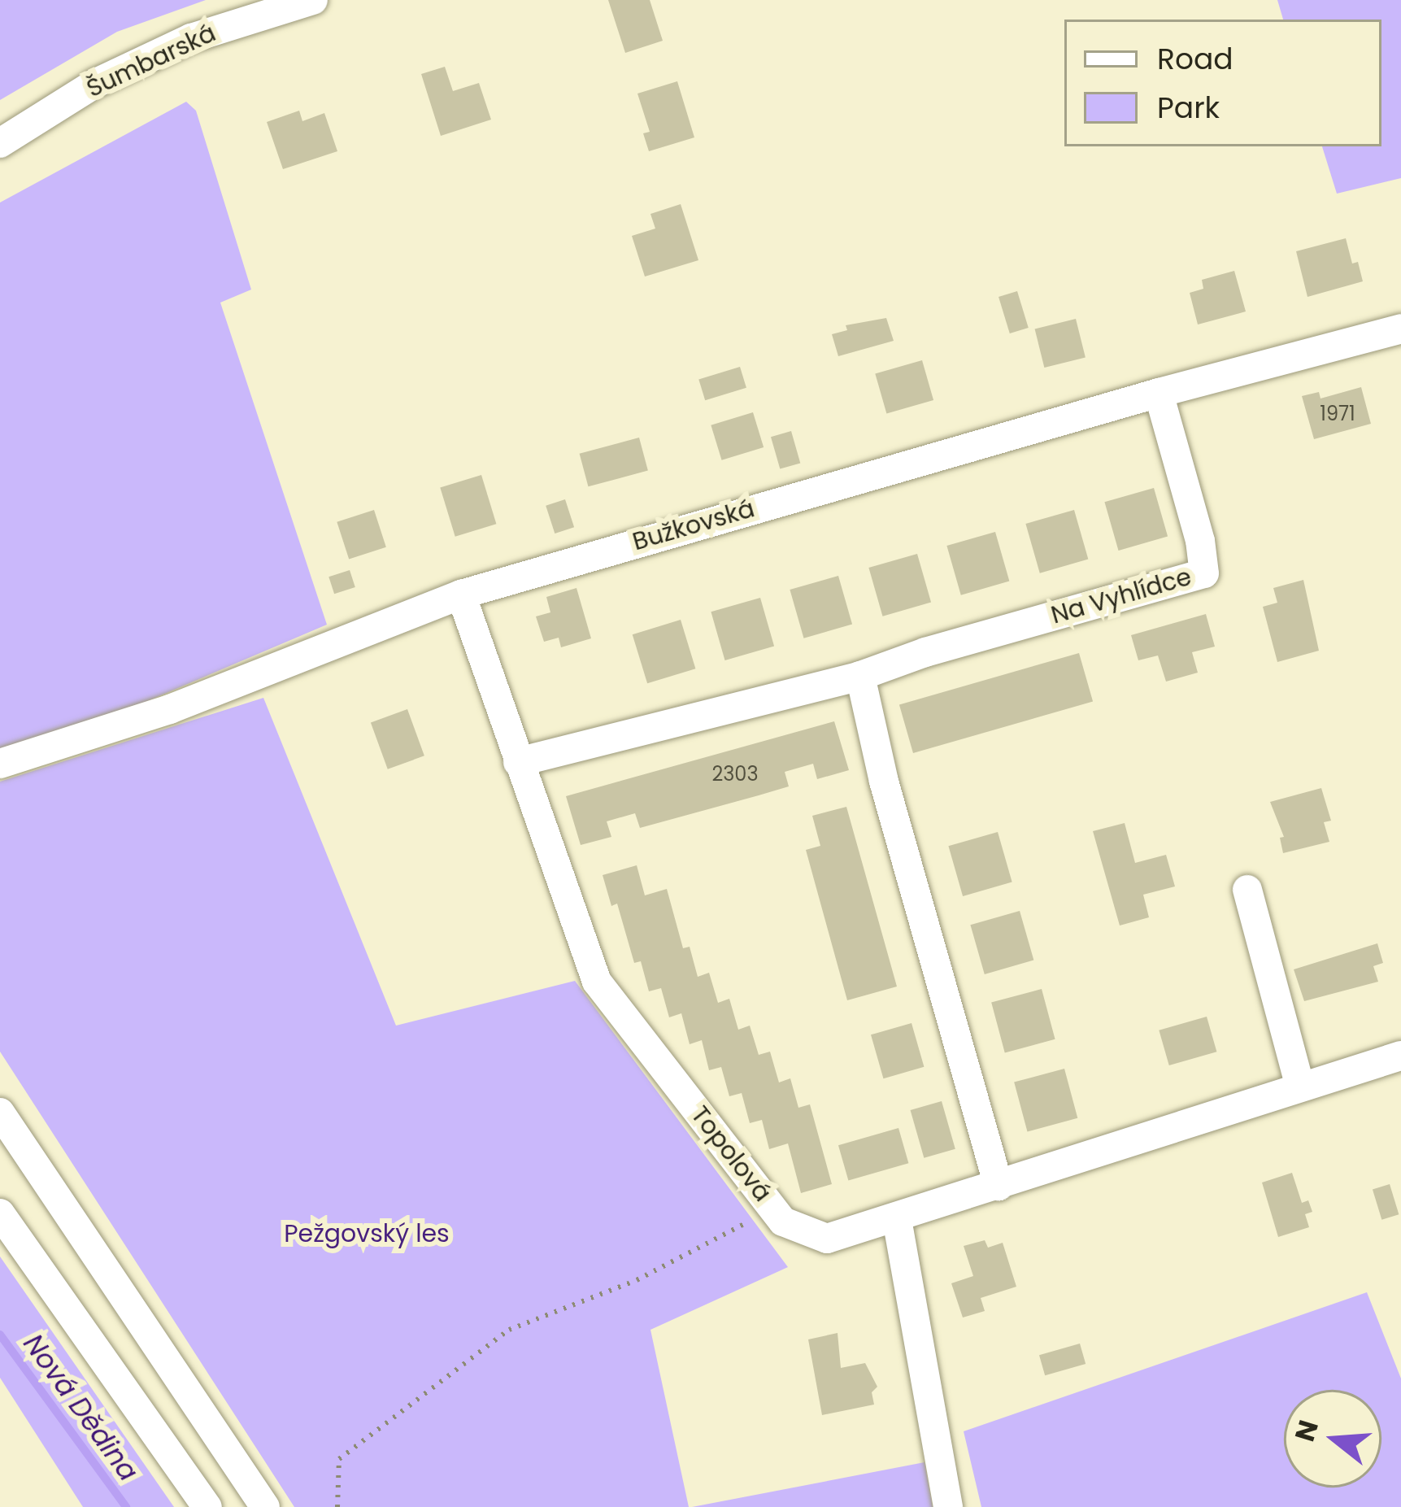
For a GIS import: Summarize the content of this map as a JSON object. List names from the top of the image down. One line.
{"streets":{"street":["Šumbarská","Bužkovská","Na Vyhlídce","Topolová"]},"crossings":[["Bužkovská","Na Vyhlídce"],["Bužkovská","Topolová"],["Na Vyhlídce","Topolová"]],"water":["Nová Dědina"],"parks":["Pežgovský les"],"house_numbers":["1971","2303"],"legend":["Road","Park"],"north":"left"}
